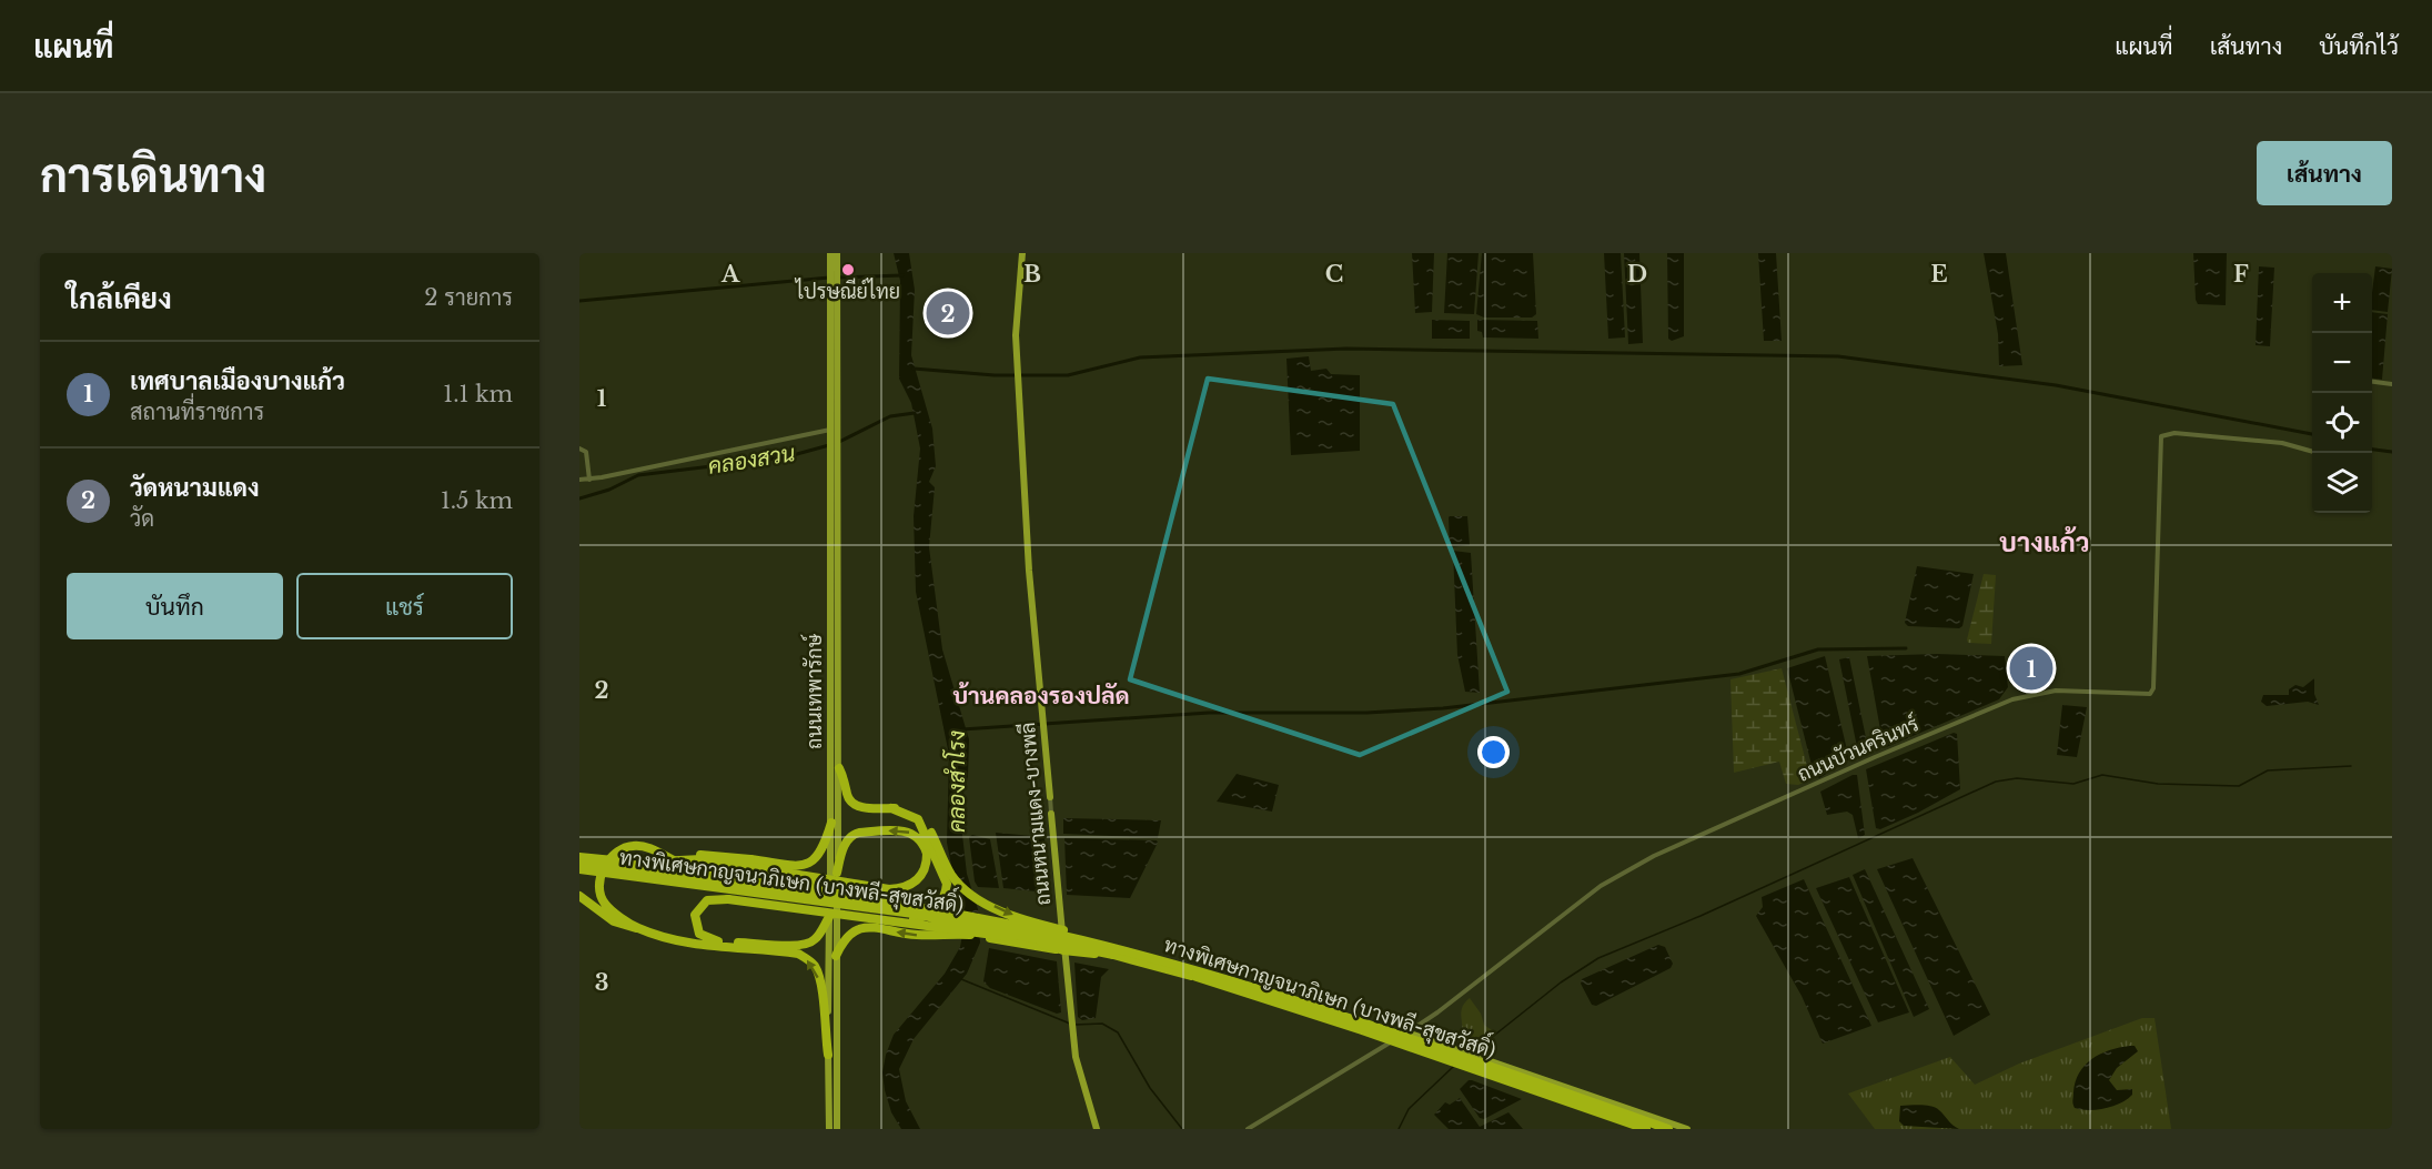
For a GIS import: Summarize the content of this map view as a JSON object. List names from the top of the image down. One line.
{"streets":{"highway":["ทางพิเศษกาญจนาภิเษก (บางพลี-สุขสวัสดิ์)"],"main road":["ถนนเทพารักษ์","ถนนหนามแดง-บางพลี"],"street":["ถนนบัวนครินทร์"]},"districts":["บางแก้ว","บ้านคลองรองปลัด"],"water":["คลองสวน","คลองสำโรง"],"places":["ไปรษณีย์ไทย"],"page":{"header":"แผนที่","nav":["แผนที่","เส้นทาง","บันทึกไว้"],"buttons":["เส้นทาง",["บันทึก","แชร์"]],"title":"การเดินทาง","heading":["ใกล้เคียง","2 รายการ"],"map_buttons":["+","−"],"pins":["2","1"],"list":[{"mark":"1","name":"เทศบาลเมืองบางแก้ว","note":"สถานที่ราชการ","value":"1.1 km"},{"mark":"2","name":"วัดหนามแดง","note":"วัด","value":"1.5 km"}]},"grid":{"columns":["A","B","C","D","E","F"],"rows":["1","2","3"]}}
